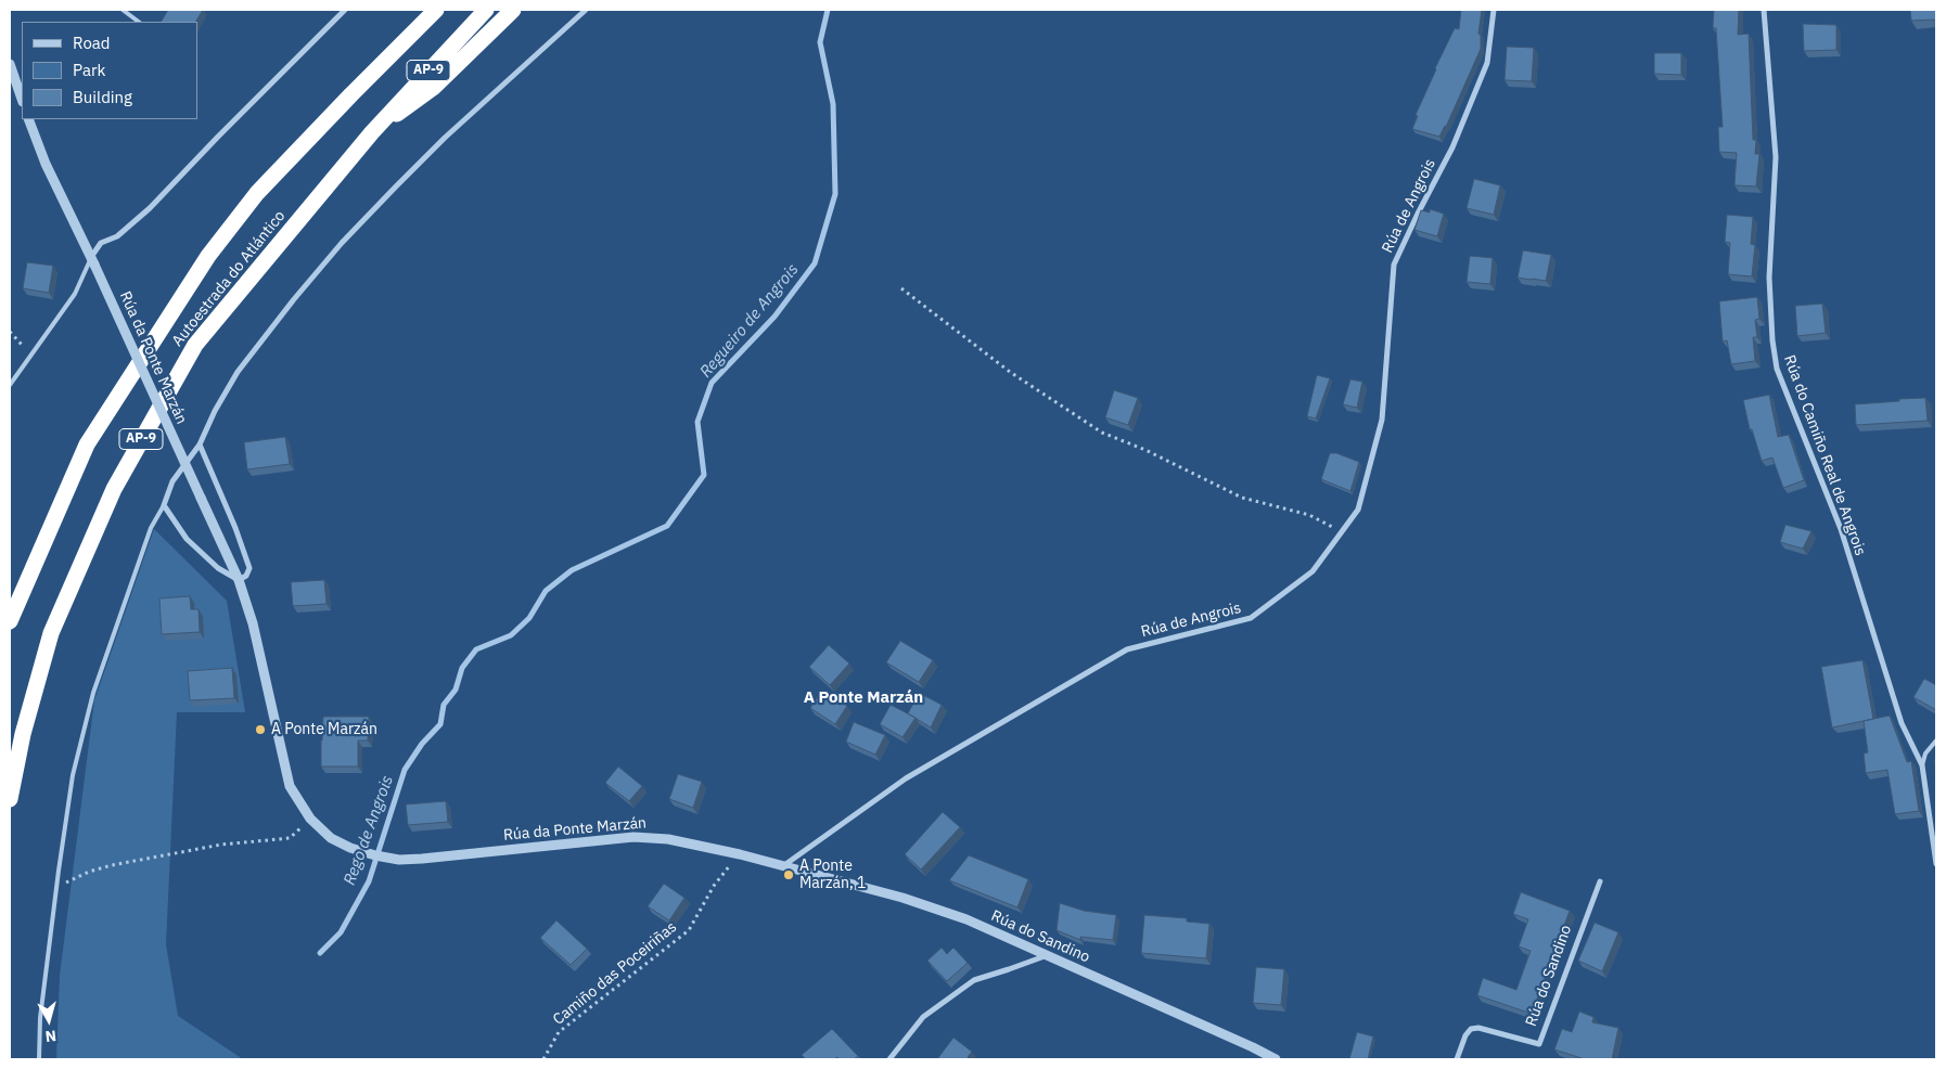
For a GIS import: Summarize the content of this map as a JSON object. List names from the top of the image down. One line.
{"streets":{"highway":["AP-9","Autoestrada do Atlántico"],"street":["Rúa de Angrois","Rúa da Ponte Marzán","Rúa do Camiño Real de Angrois","Rúa do Sandino"],"path":["Camiño das Poceiriñas"]},"crossings":[["Rúa de Angrois","Rúa da Ponte Marzán"],["Rúa de Angrois","Rúa do Sandino"],["Rúa da Ponte Marzán","Rúa do Sandino"],["Rúa da Ponte Marzán","Camiño das Poceiriñas"]],"districts":["A Ponte Marzán"],"water":["Regueiro de Angrois","Rego de Angrois"],"places":["A Ponte Marzán","A Ponte Marzán, 1"],"legend":["Road","Park","Building"],"north":"bottom"}
